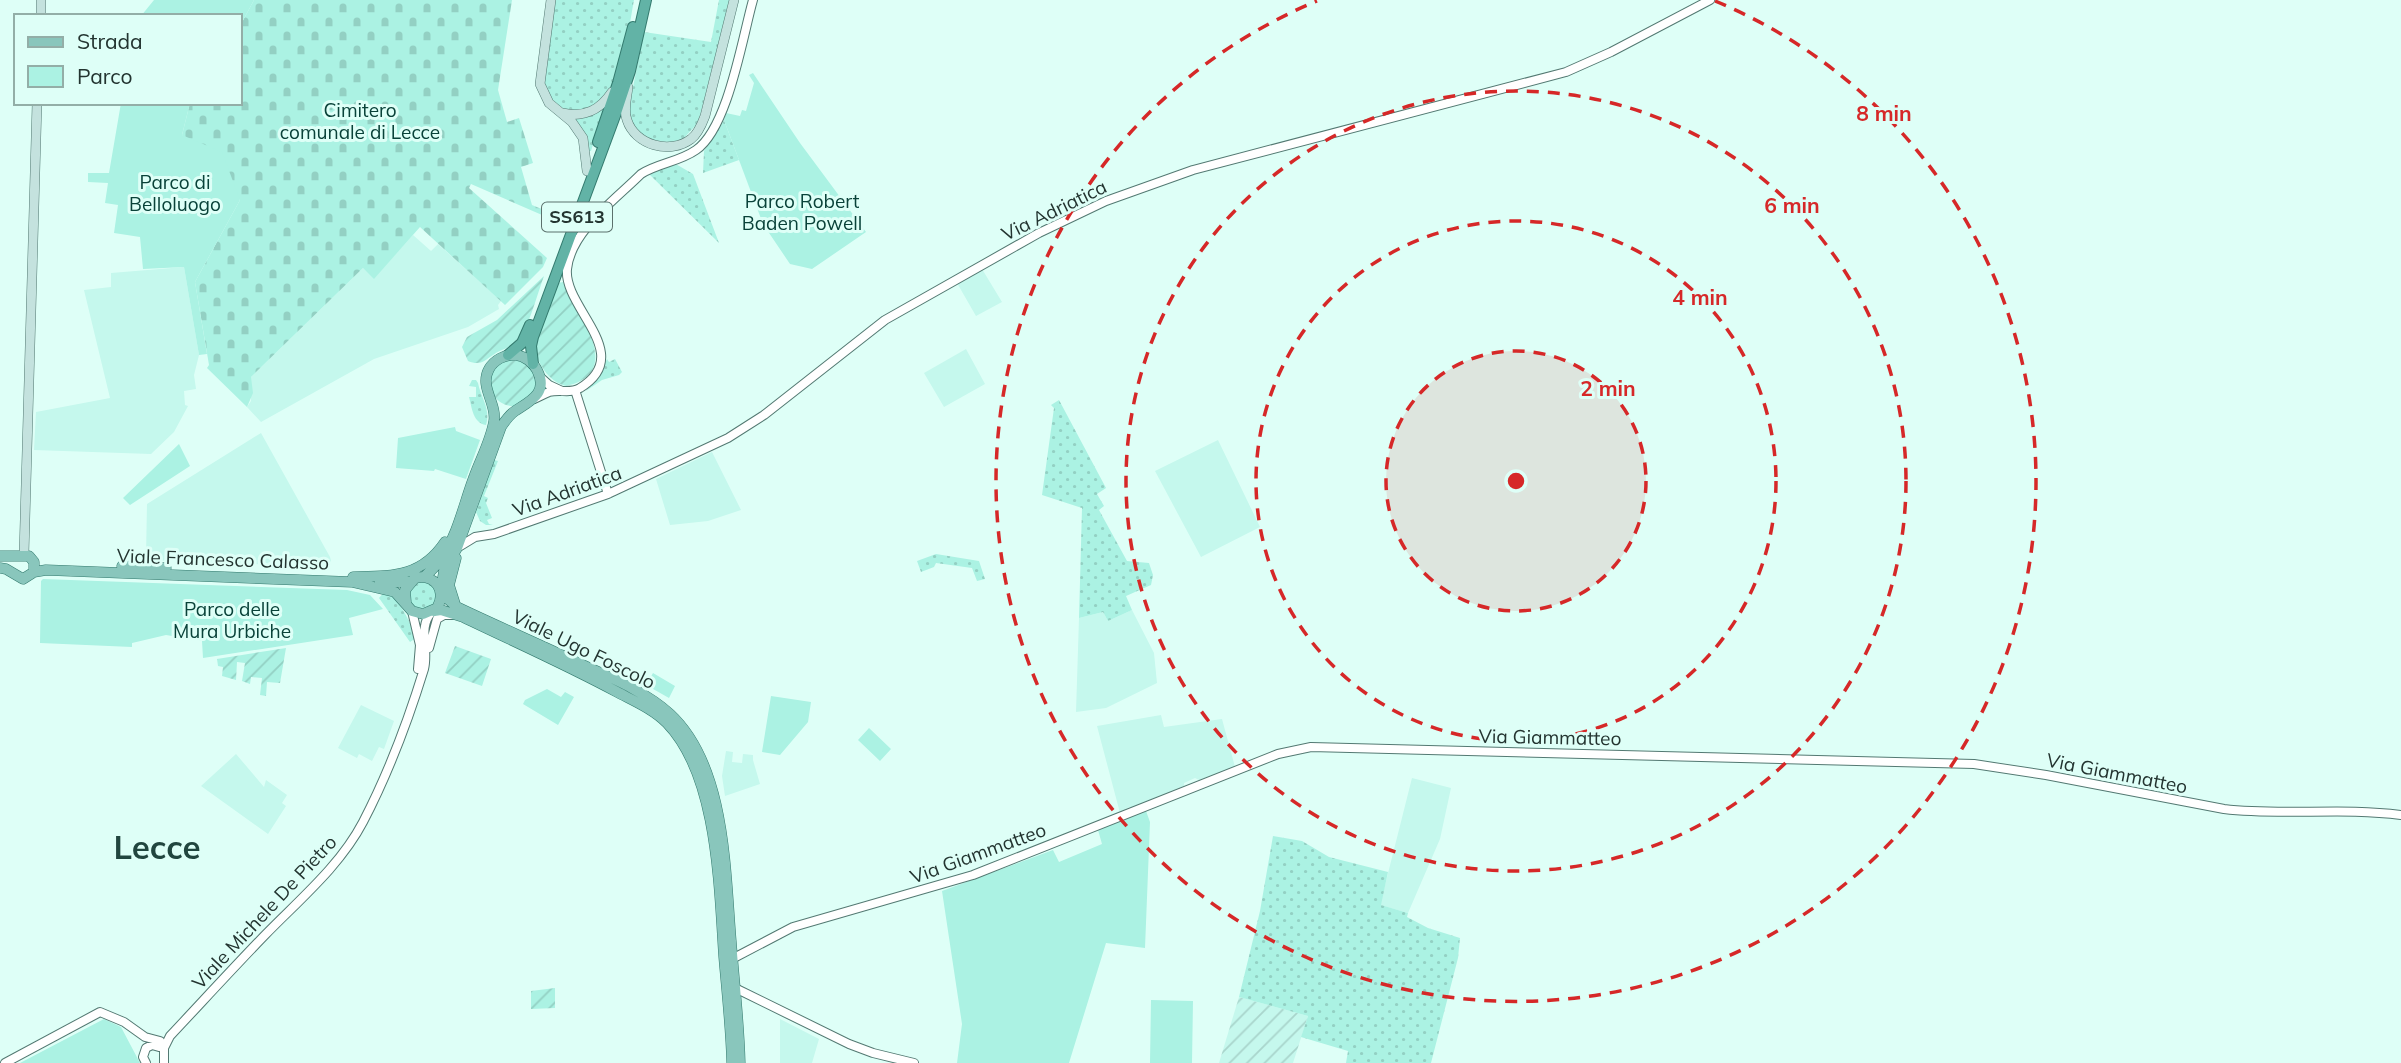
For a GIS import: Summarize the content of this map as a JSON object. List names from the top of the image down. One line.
{"streets":{"highway":["SS613"],"main road":["Viale Francesco Calasso","Viale Ugo Foscolo"],"street":["Via Adriatica","Via Giammatteo","Viale Michele De Pietro"]},"crossings":[["Viale Francesco Calasso","Viale Ugo Foscolo"],["Viale Francesco Calasso","Viale Michele De Pietro"],["Viale Ugo Foscolo","Via Giammatteo"],["Viale Ugo Foscolo","Viale Michele De Pietro"]],"districts":["Lecce"],"parks":["Cimitero comunale di Lecce","Parco di Belloluogo","Parco Robert Baden Powell","Parco delle Mura Urbiche"],"legend":["Strada","Parco"],"rings":["8 min","6 min","4 min","2 min"]}
